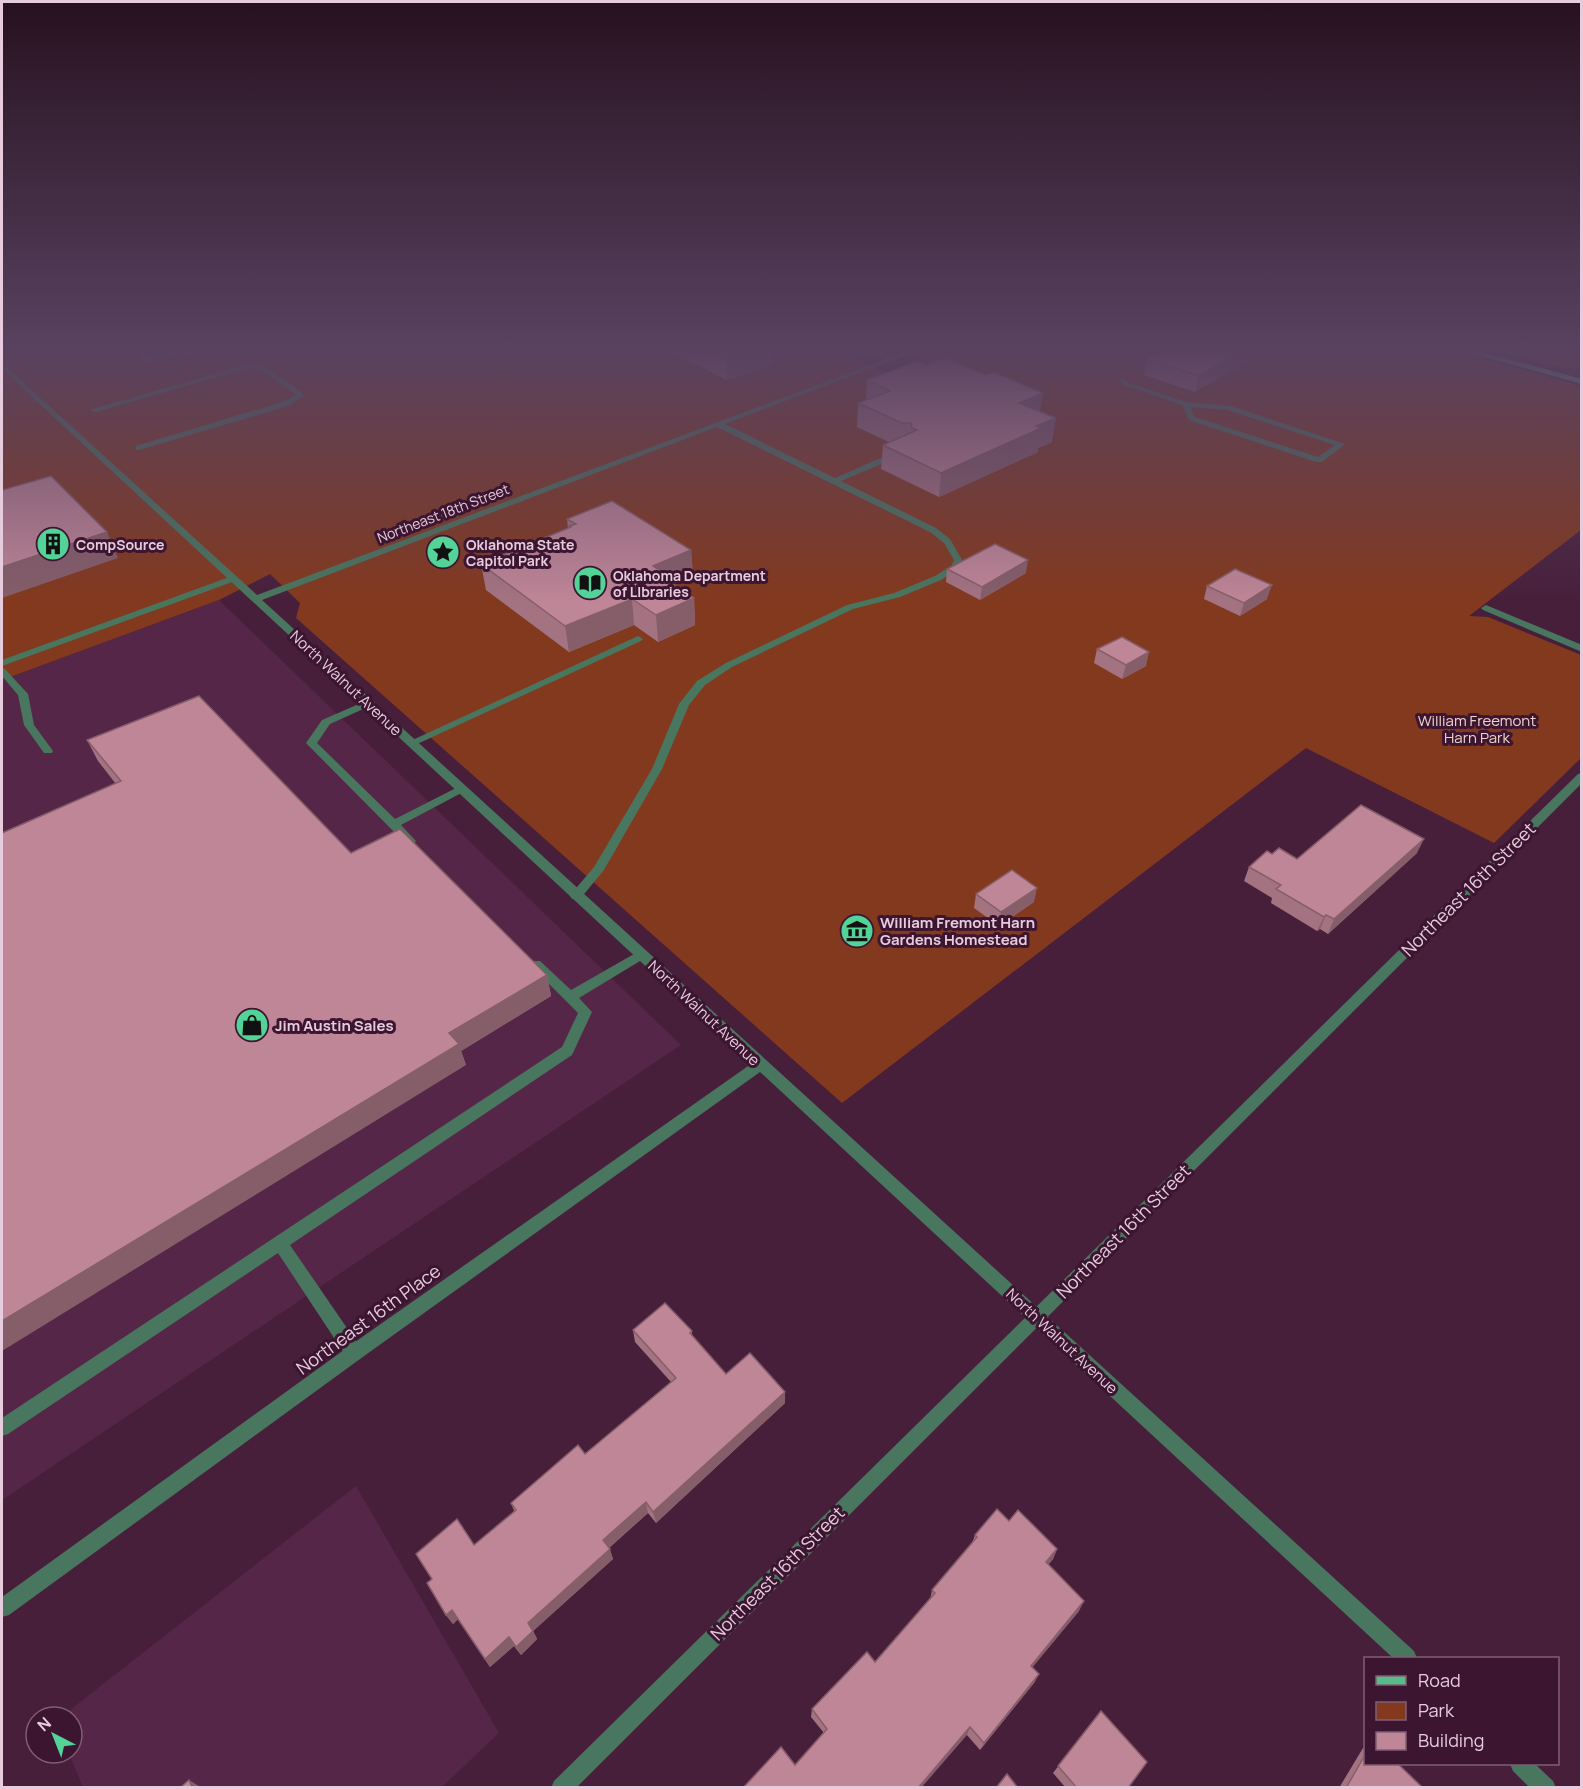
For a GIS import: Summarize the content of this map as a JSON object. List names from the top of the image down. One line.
{"streets":{"street":["Northeast 18th Street","North Walnut Avenue","Northeast 16th Street","Northeast 16th Place"]},"crossings":[["Northeast 18th Street","North Walnut Avenue"],["North Walnut Avenue","Northeast 16th Street"],["North Walnut Avenue","Northeast 16th Place"]],"parks":["William Freemont Harn Park"],"places":{"building":["CompSource"],"place":["Oklahoma State Capitol Park"],"library":["Oklahoma Department of LIbraries"],"museum":["William Fremont Harn Gardens Homestead"],"shop":["Jim Austin Sales"]},"legend":["Road","Park","Building"],"north":"top left"}
